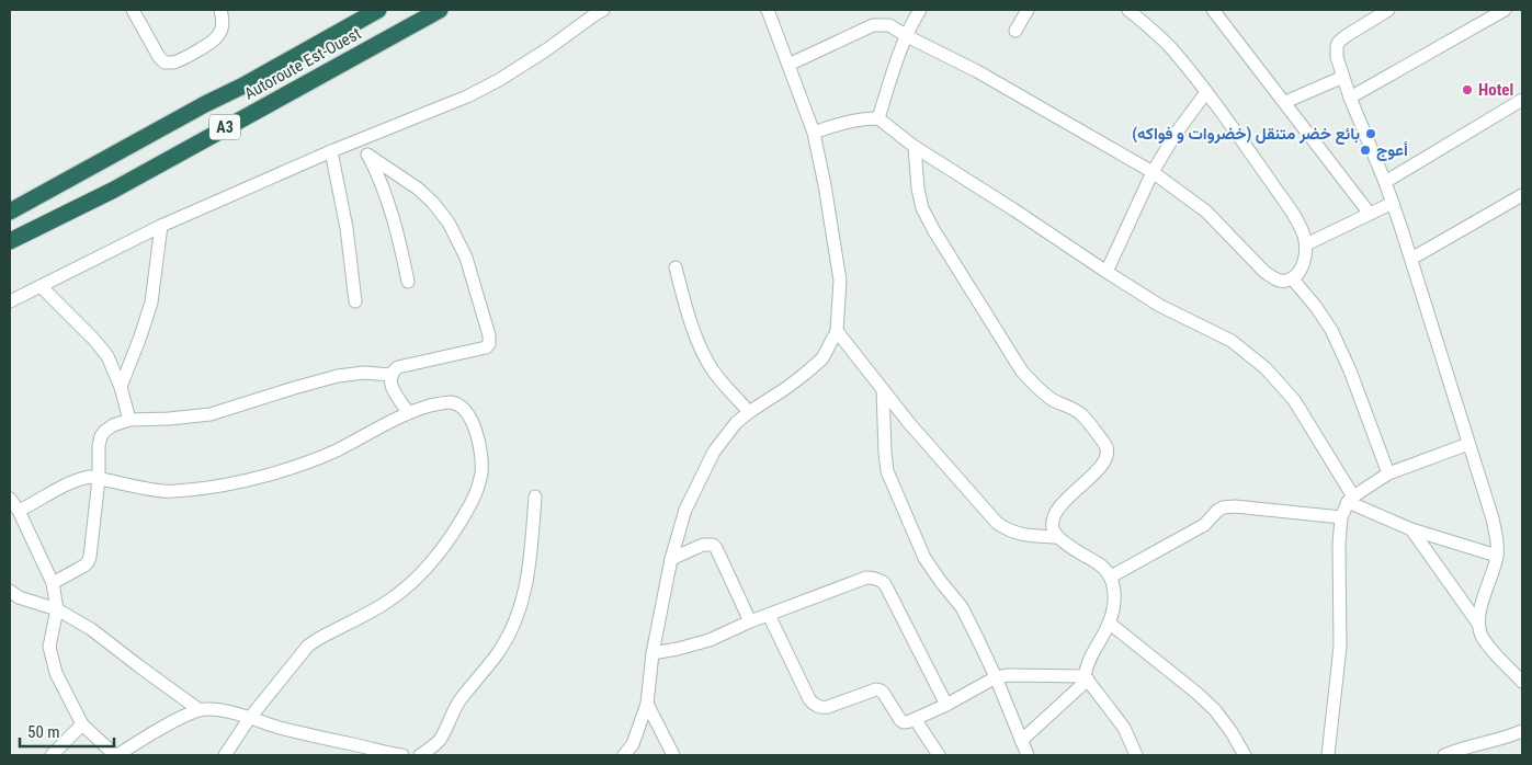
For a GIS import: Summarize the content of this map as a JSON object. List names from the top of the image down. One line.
{"streets":{"highway":["Autoroute Est-Ouest","A3"]},"places":["Hotel","بائع خضر متنقل (خضروات و فواكه)","أعوج"],"scale_bar":"50 m"}
